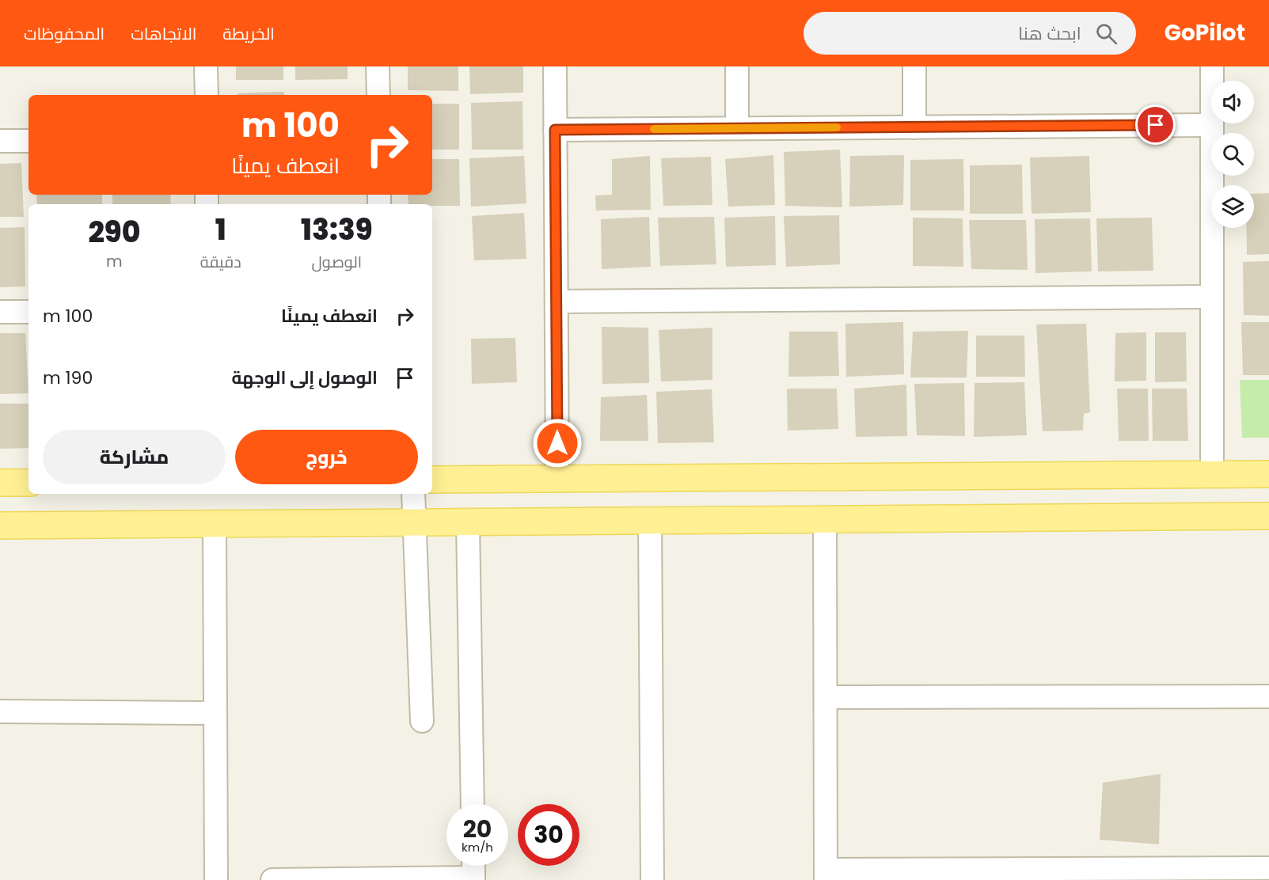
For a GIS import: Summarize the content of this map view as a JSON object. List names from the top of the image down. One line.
{"page":{"header":"GoPilot","search":"ابحث هنا","nav":["الخريطة","الاتجاهات","المحفوظات"],"turn":["100 m","انعطف يمينًا"],"eta":["13:39","الوصول","1","دقيقة","290","m"],"list":[{"name":"انعطف يمينًا","value":"100 m"},{"name":"الوصول إلى الوجهة","value":"190 m"}],"buttons":["خروج","مشاركة"],"speed":"20 km/h","limit":"30"}}
